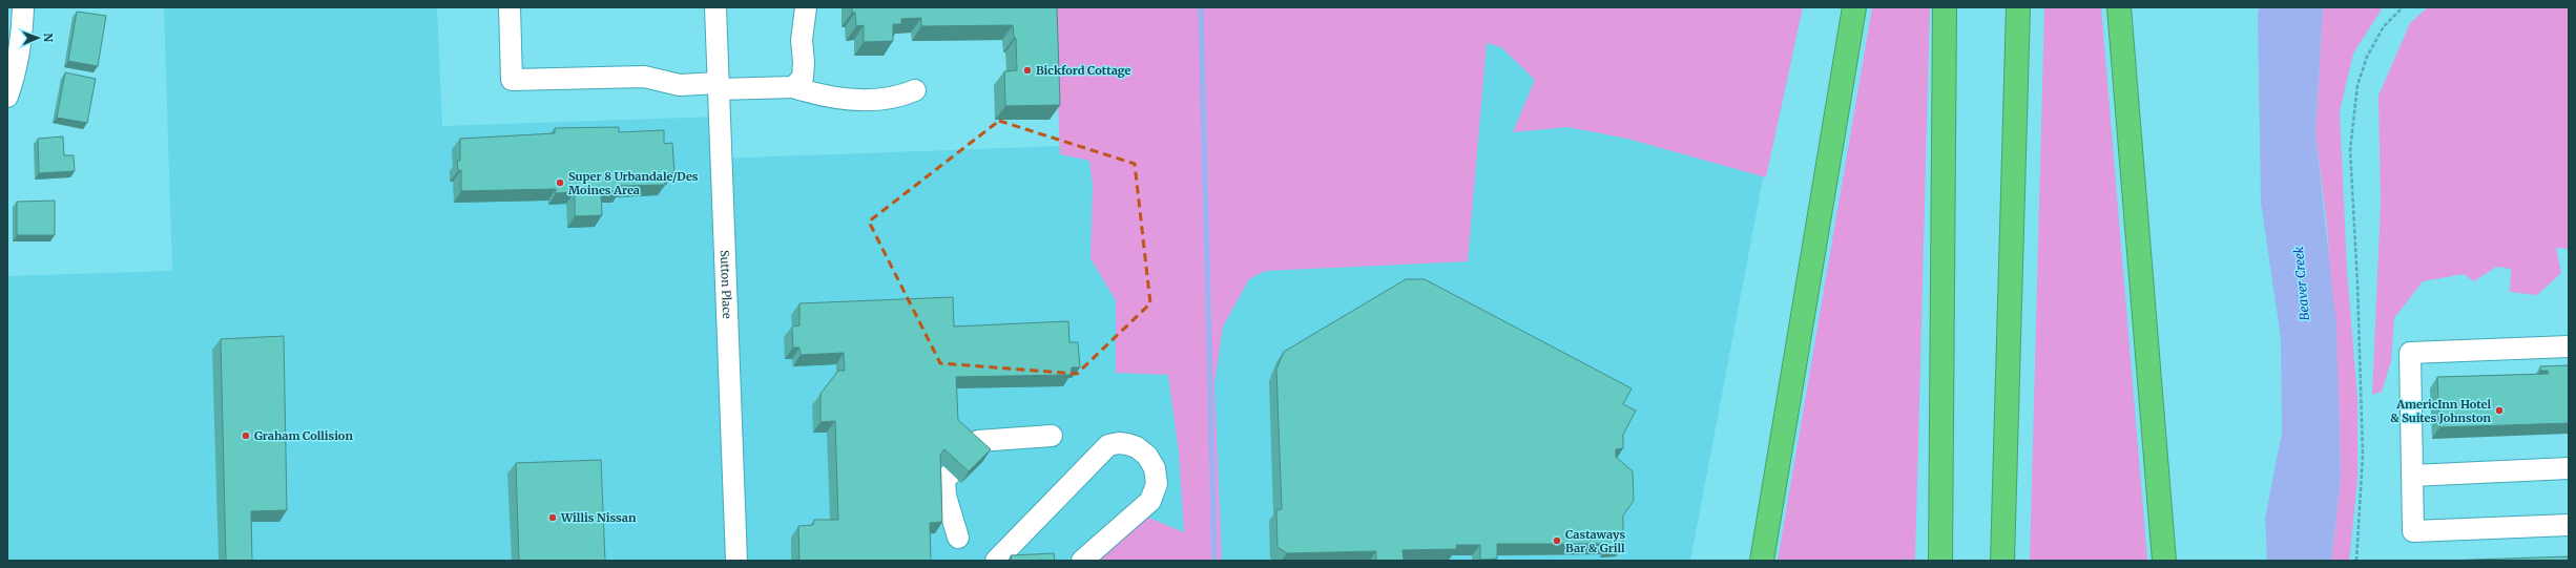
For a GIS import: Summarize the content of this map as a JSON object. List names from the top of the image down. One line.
{"streets":{"street":["Sutton Place"]},"water":["Beaver Creek"],"places":["Bickford Cottage","Super 8 Urbandale/Des Moines Area","AmericInn Hotel & Suites Johnston","Graham Collision","Willis Nissan","Castaways Bar & Grill"],"north":"right"}
